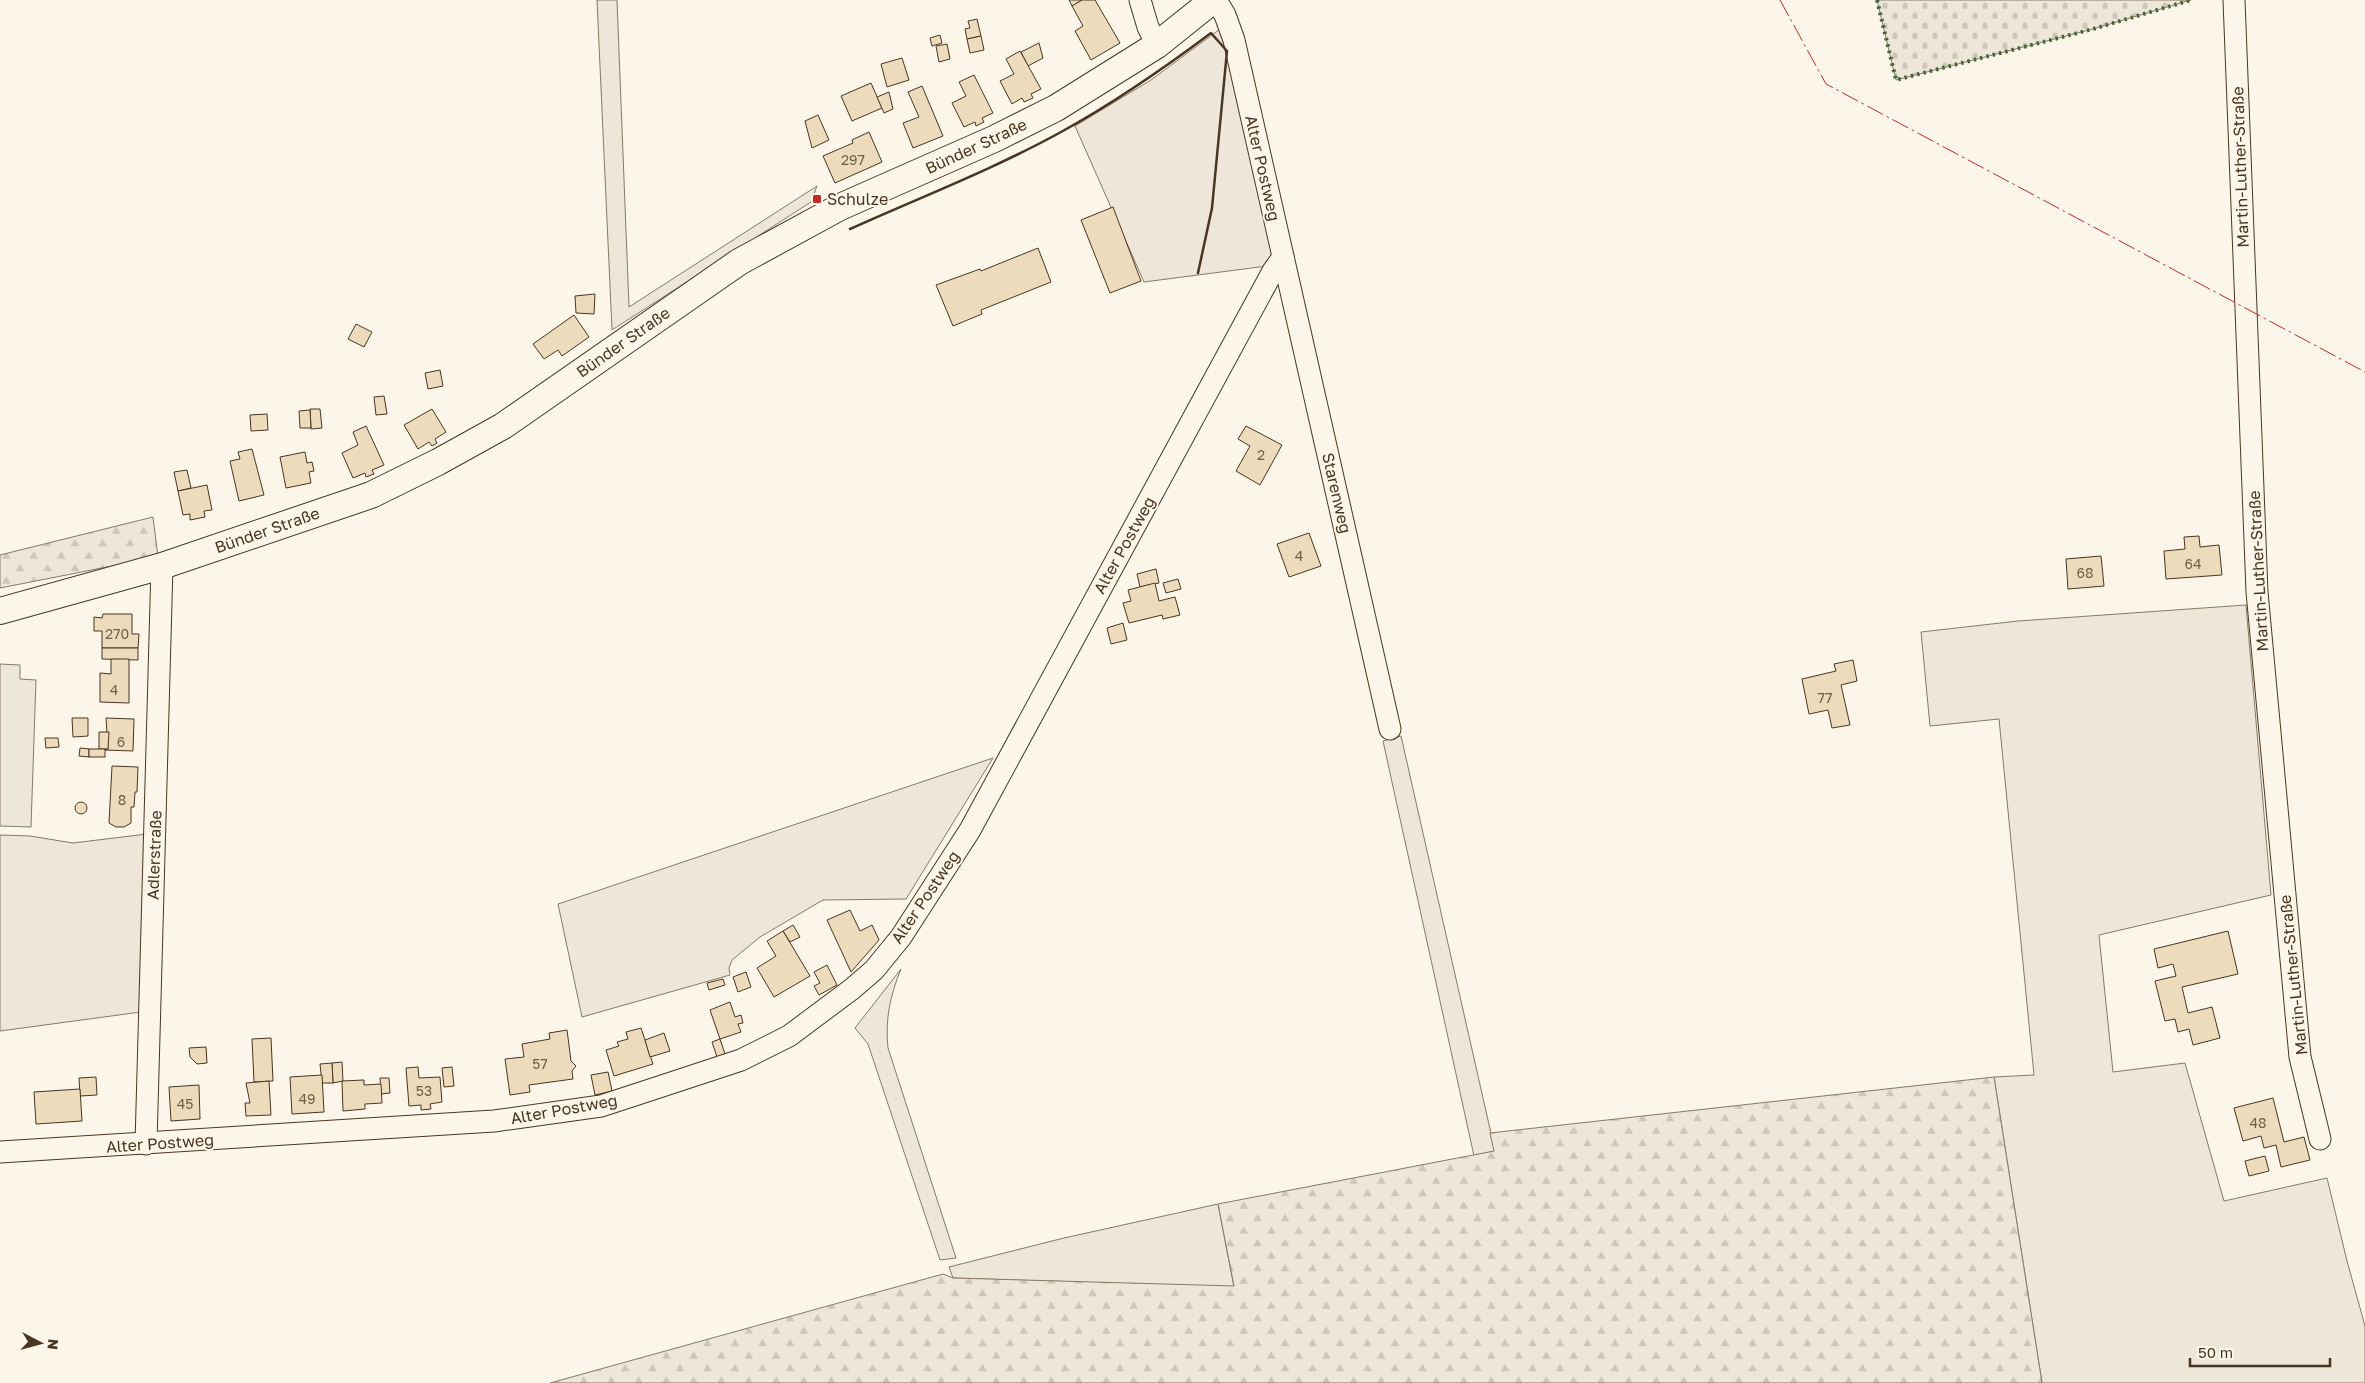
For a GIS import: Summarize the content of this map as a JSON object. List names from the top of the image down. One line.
{"streets":{"main road":["Bünder Straße"],"street":["Martin-Luther-Straße","Alter Postweg","Starenweg","Adlerstraße"]},"crossings":[["Bünder Straße","Alter Postweg"],["Bünder Straße","Adlerstraße"],["Alter Postweg","Starenweg"],["Alter Postweg","Adlerstraße"]],"places":{"transit":["Schulze"]},"house_numbers":["297","2","4","64","68","270","4","77","6","8","57","53","49","45","48"],"scale_bar":"50 m","north":"right"}
